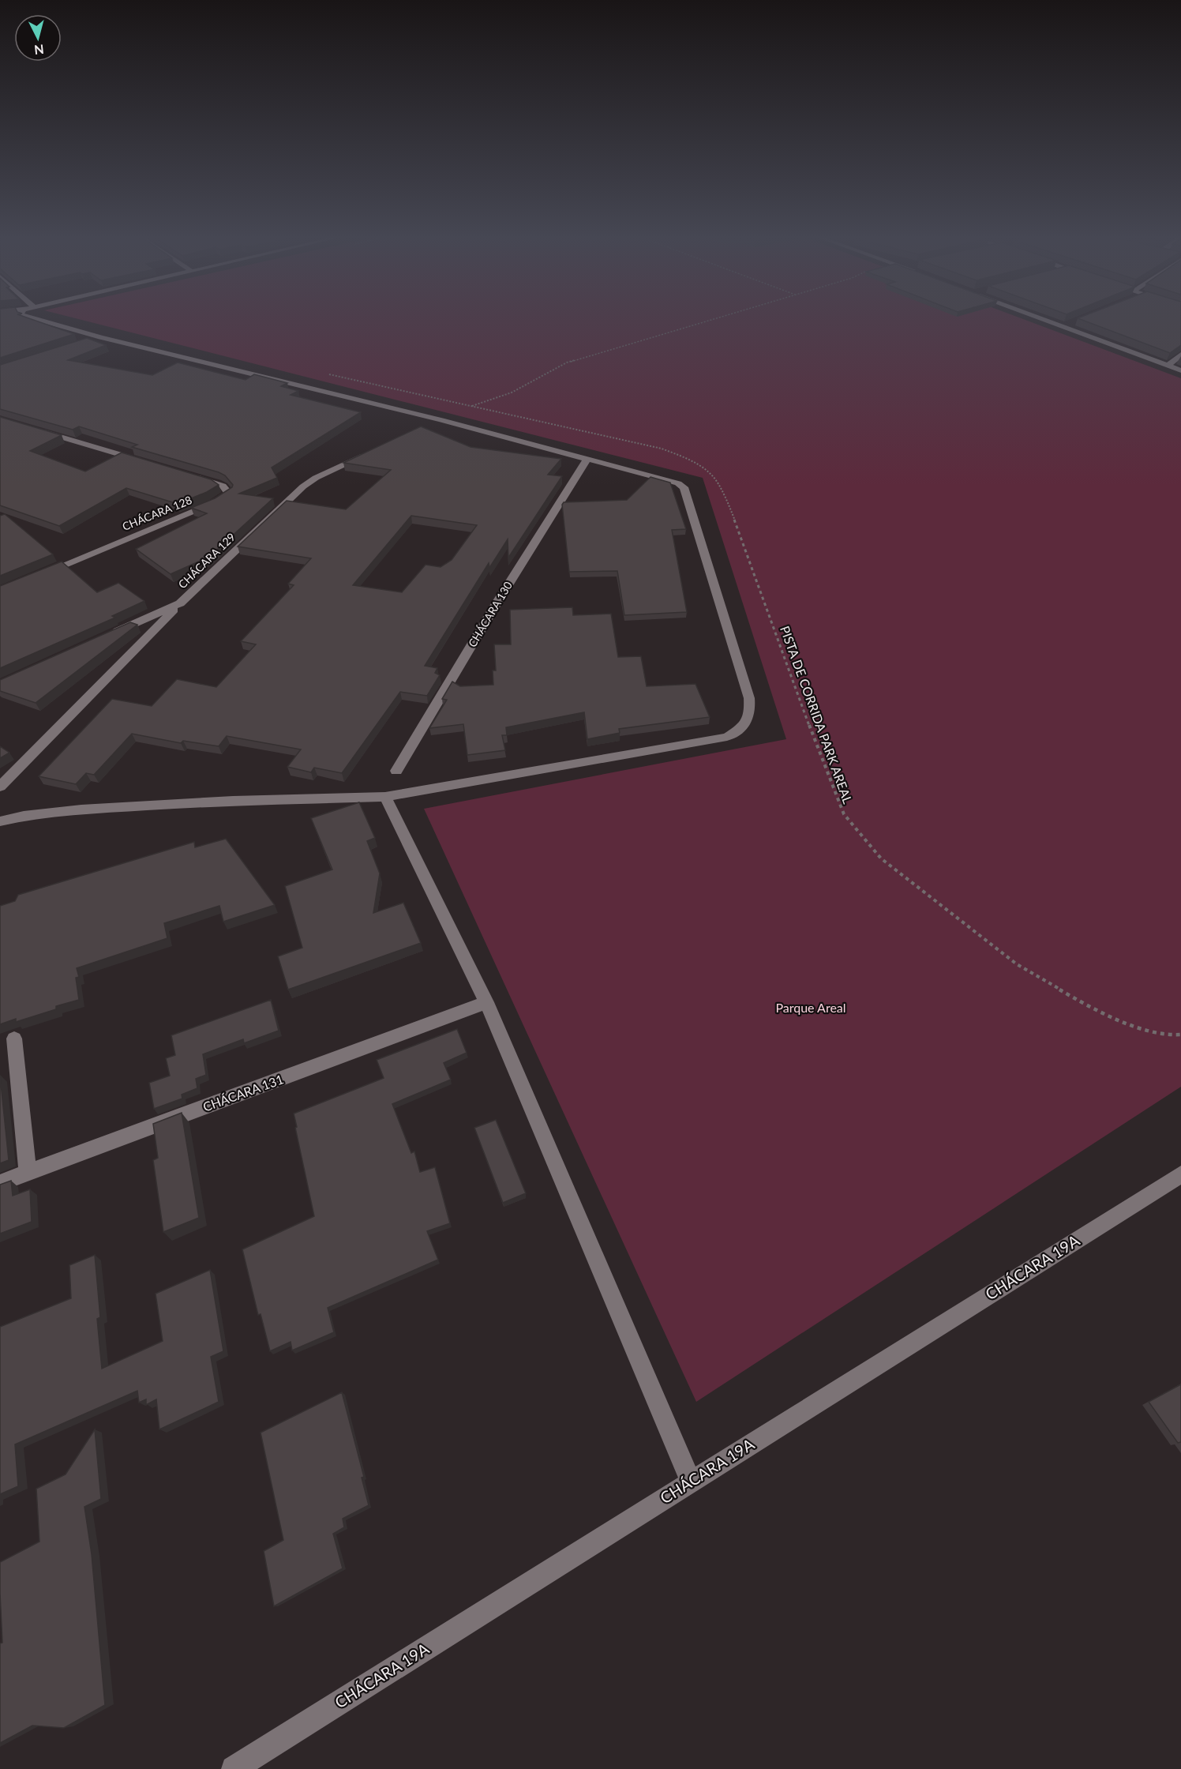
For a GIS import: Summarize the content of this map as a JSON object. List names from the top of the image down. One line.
{"streets":{"street":["CHÁCARA 128","CHÁCARA 129","CHÁCARA 130","CHÁCARA 131","CHÁCARA 19A"],"path":["PISTA DE CORRIDA PARK AREAL"]},"parks":["Parque Areal"],"north":"bottom"}
